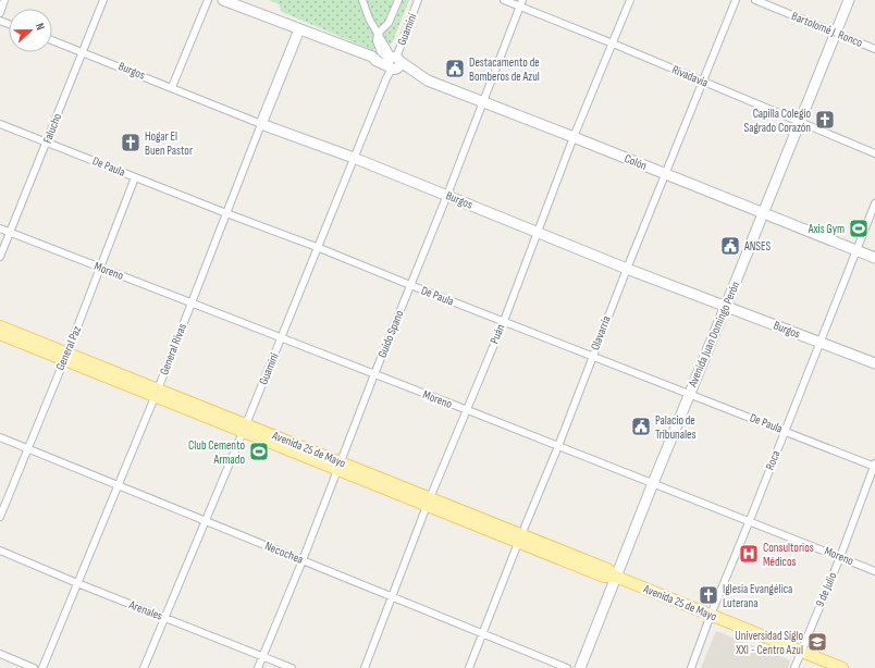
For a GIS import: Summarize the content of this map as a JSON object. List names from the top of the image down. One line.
{"streets":{"main road":["Burgos","Colón","Avenida Juan Domingo Perón","General Rivas","Avenida 25 de Mayo"],"street":["Guaminí","Bartolomé J. Ronco","Rivadavia","Falucho","De Paula","Moreno","Olavarría","Guido Spano","Puán","General Paz","Roca","Necochea","9 de Julio","Arenales"]},"crossings":[["Guaminí","Burgos"],["Guaminí","Colón"],["Guaminí","De Paula"],["Guaminí","Moreno"],["Guaminí","Avenida 25 de Mayo"],["Guaminí","Necochea"],["Guaminí","Arenales"],["Bartolomé J. Ronco","Avenida Juan Domingo Perón"],["Burgos","Falucho"],["Burgos","Olavarría"],["Burgos","Guido Spano"],["Burgos","Puán"],["Burgos","Avenida Juan Domingo Perón"],["Burgos","General Rivas"],["Burgos","Roca"],["Rivadavia","Olavarría"],["Rivadavia","Guido Spano"],["Rivadavia","Puán"],["Rivadavia","Avenida Juan Domingo Perón"],["Falucho","De Paula"],["Falucho","Moreno"],["Colón","Olavarría"],["Colón","Guido Spano"],["Colón","Puán"],["Colón","Avenida Juan Domingo Perón"],["Colón","Roca"],["De Paula","Olavarría"],["De Paula","Guido Spano"],["De Paula","Puán"],["De Paula","Avenida Juan Domingo Perón"],["De Paula","General Paz"],["De Paula","General Rivas"],["De Paula","Roca"],["De Paula","9 de Julio"],["Moreno","Olavarría"],["Moreno","Guido Spano"],["Moreno","Puán"],["Moreno","Avenida Juan Domingo Perón"],["Moreno","General Paz"],["Moreno","General Rivas"],["Moreno","Roca"],["Moreno","9 de Julio"],["Olavarría","Avenida 25 de Mayo"],["Olavarría","Necochea"],["Guido Spano","Avenida 25 de Mayo"],["Guido Spano","Necochea"],["Guido Spano","Arenales"],["Puán","Avenida 25 de Mayo"],["Puán","Necochea"],["Avenida Juan Domingo Perón","Avenida 25 de Mayo"],["General Paz","Avenida 25 de Mayo"],["General Paz","Necochea"],["General Rivas","Avenida 25 de Mayo"],["General Rivas","Necochea"],["General Rivas","Arenales"],["Avenida 25 de Mayo","Roca"],["Avenida 25 de Mayo","9 de Julio"]],"places":{"public building":["Destacamento de Bomberos de Azul","ANSES","Palacio de Tribunales"],"church":["Capilla Colegio Sagrado Corazón","Hogar El Buen Pastor","Iglesia Evangélica Luterana"],"sports":["Axis Gym","Club Cemento Armado"],"hospital":["Consultorios Médicos"],"school or university":["Universidad Siglo XXI - Centro Azul"]},"north":"right"}
